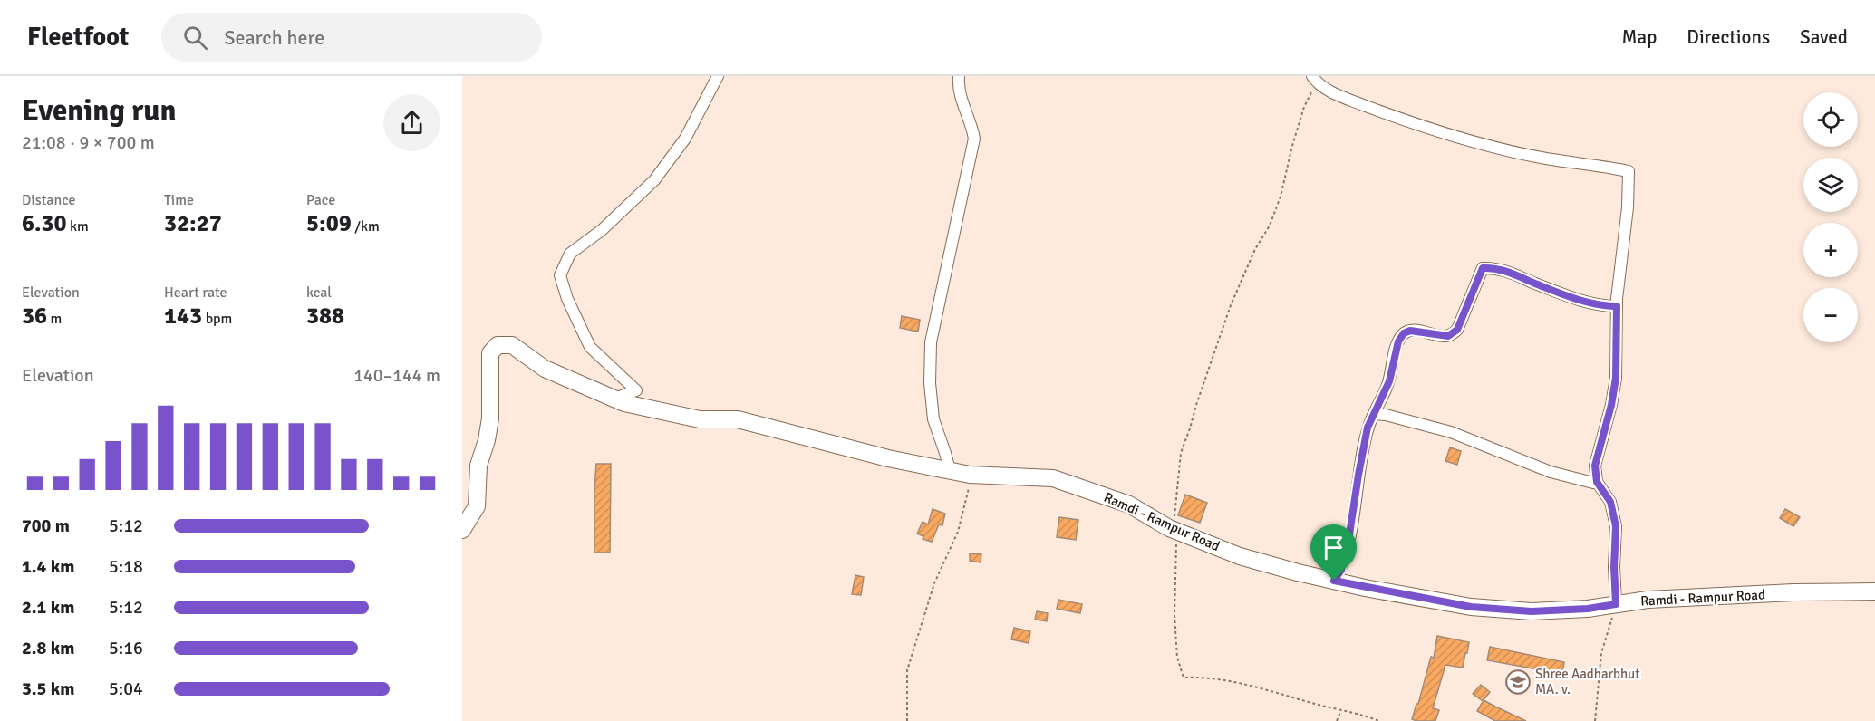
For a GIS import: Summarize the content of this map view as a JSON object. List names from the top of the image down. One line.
{"streets":{"main road":["Ramdi - Rampur Road"]},"places":{"school or university":["Shree Aadharbhut MA. v."]},"page":{"header":"Fleetfoot","search":"Search here","nav":["Map","Directions","Saved"],"heading":["Evening run","21:08 · 9 × 700 m"],"map_buttons":["+","−"],"stats":[["Distance","6.30 km"],["Time","32:27"],["Pace","5:09 /km"],["Elevation","36 m"],["Heart rate","143 bpm"],["kcal","388"]],"chart":["Elevation","140–144 m"],"list":[{"name":"700 m","note":"5:12"},{"name":"1.4 km","note":"5:18"},{"name":"2.1 km","note":"5:12"},{"name":"2.8 km","note":"5:16"},{"name":"3.5 km","note":"5:04"}]}}
